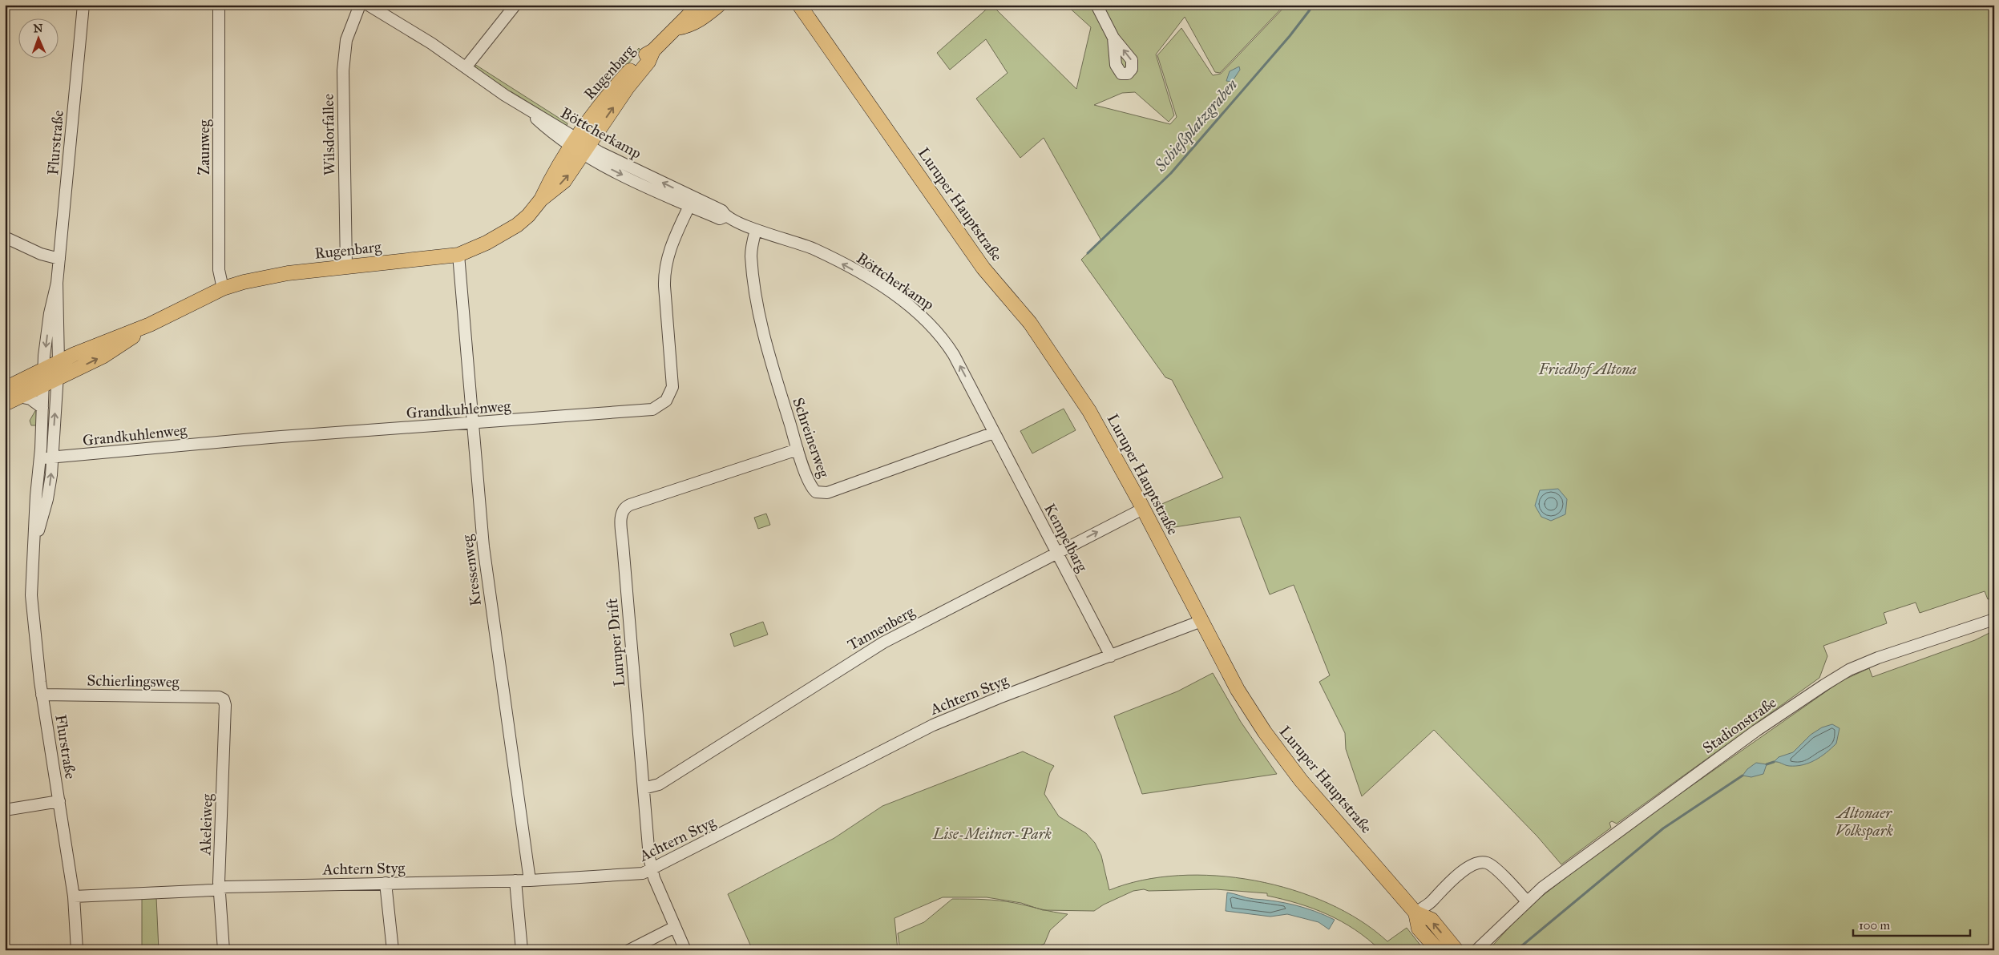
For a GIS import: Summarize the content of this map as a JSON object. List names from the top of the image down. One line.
{"streets":{"main road":["Rugenbarg","Luruper Hauptstraße"],"street":["Böttcherkamp","Wilsdorfallee","Flurstraße","Zaunweg","Grandkuhlenweg","Schreinerweg","Kempelbarg","Kressenweg","Tannenberg","Luruper Drift","Schierlingsweg","Achtern Styg","Stadionstraße","Akeleiweg"]},"crossings":[["Rugenbarg","Böttcherkamp"],["Rugenbarg","Wilsdorfallee"],["Rugenbarg","Flurstraße"],["Rugenbarg","Zaunweg"],["Rugenbarg","Kressenweg"],["Böttcherkamp","Grandkuhlenweg"],["Böttcherkamp","Schreinerweg"],["Böttcherkamp","Kempelbarg"],["Flurstraße","Grandkuhlenweg"],["Flurstraße","Schierlingsweg"],["Flurstraße","Achtern Styg"],["Luruper Hauptstraße","Tannenberg"],["Luruper Hauptstraße","Achtern Styg"],["Grandkuhlenweg","Kressenweg"],["Schreinerweg","Kempelbarg"],["Schreinerweg","Luruper Drift"],["Kempelbarg","Tannenberg"],["Kempelbarg","Achtern Styg"],["Kressenweg","Achtern Styg"],["Tannenberg","Luruper Drift"],["Luruper Drift","Achtern Styg"],["Schierlingsweg","Akeleiweg"],["Achtern Styg","Akeleiweg"]],"one_way":["Böttcherkamp"],"water":["Schießplatzgraben"],"parks":["Friedhof Altona","Altonaer Volkspark","Lise-Meitner-Park"],"scale_bar":"100 m","north":"top"}
